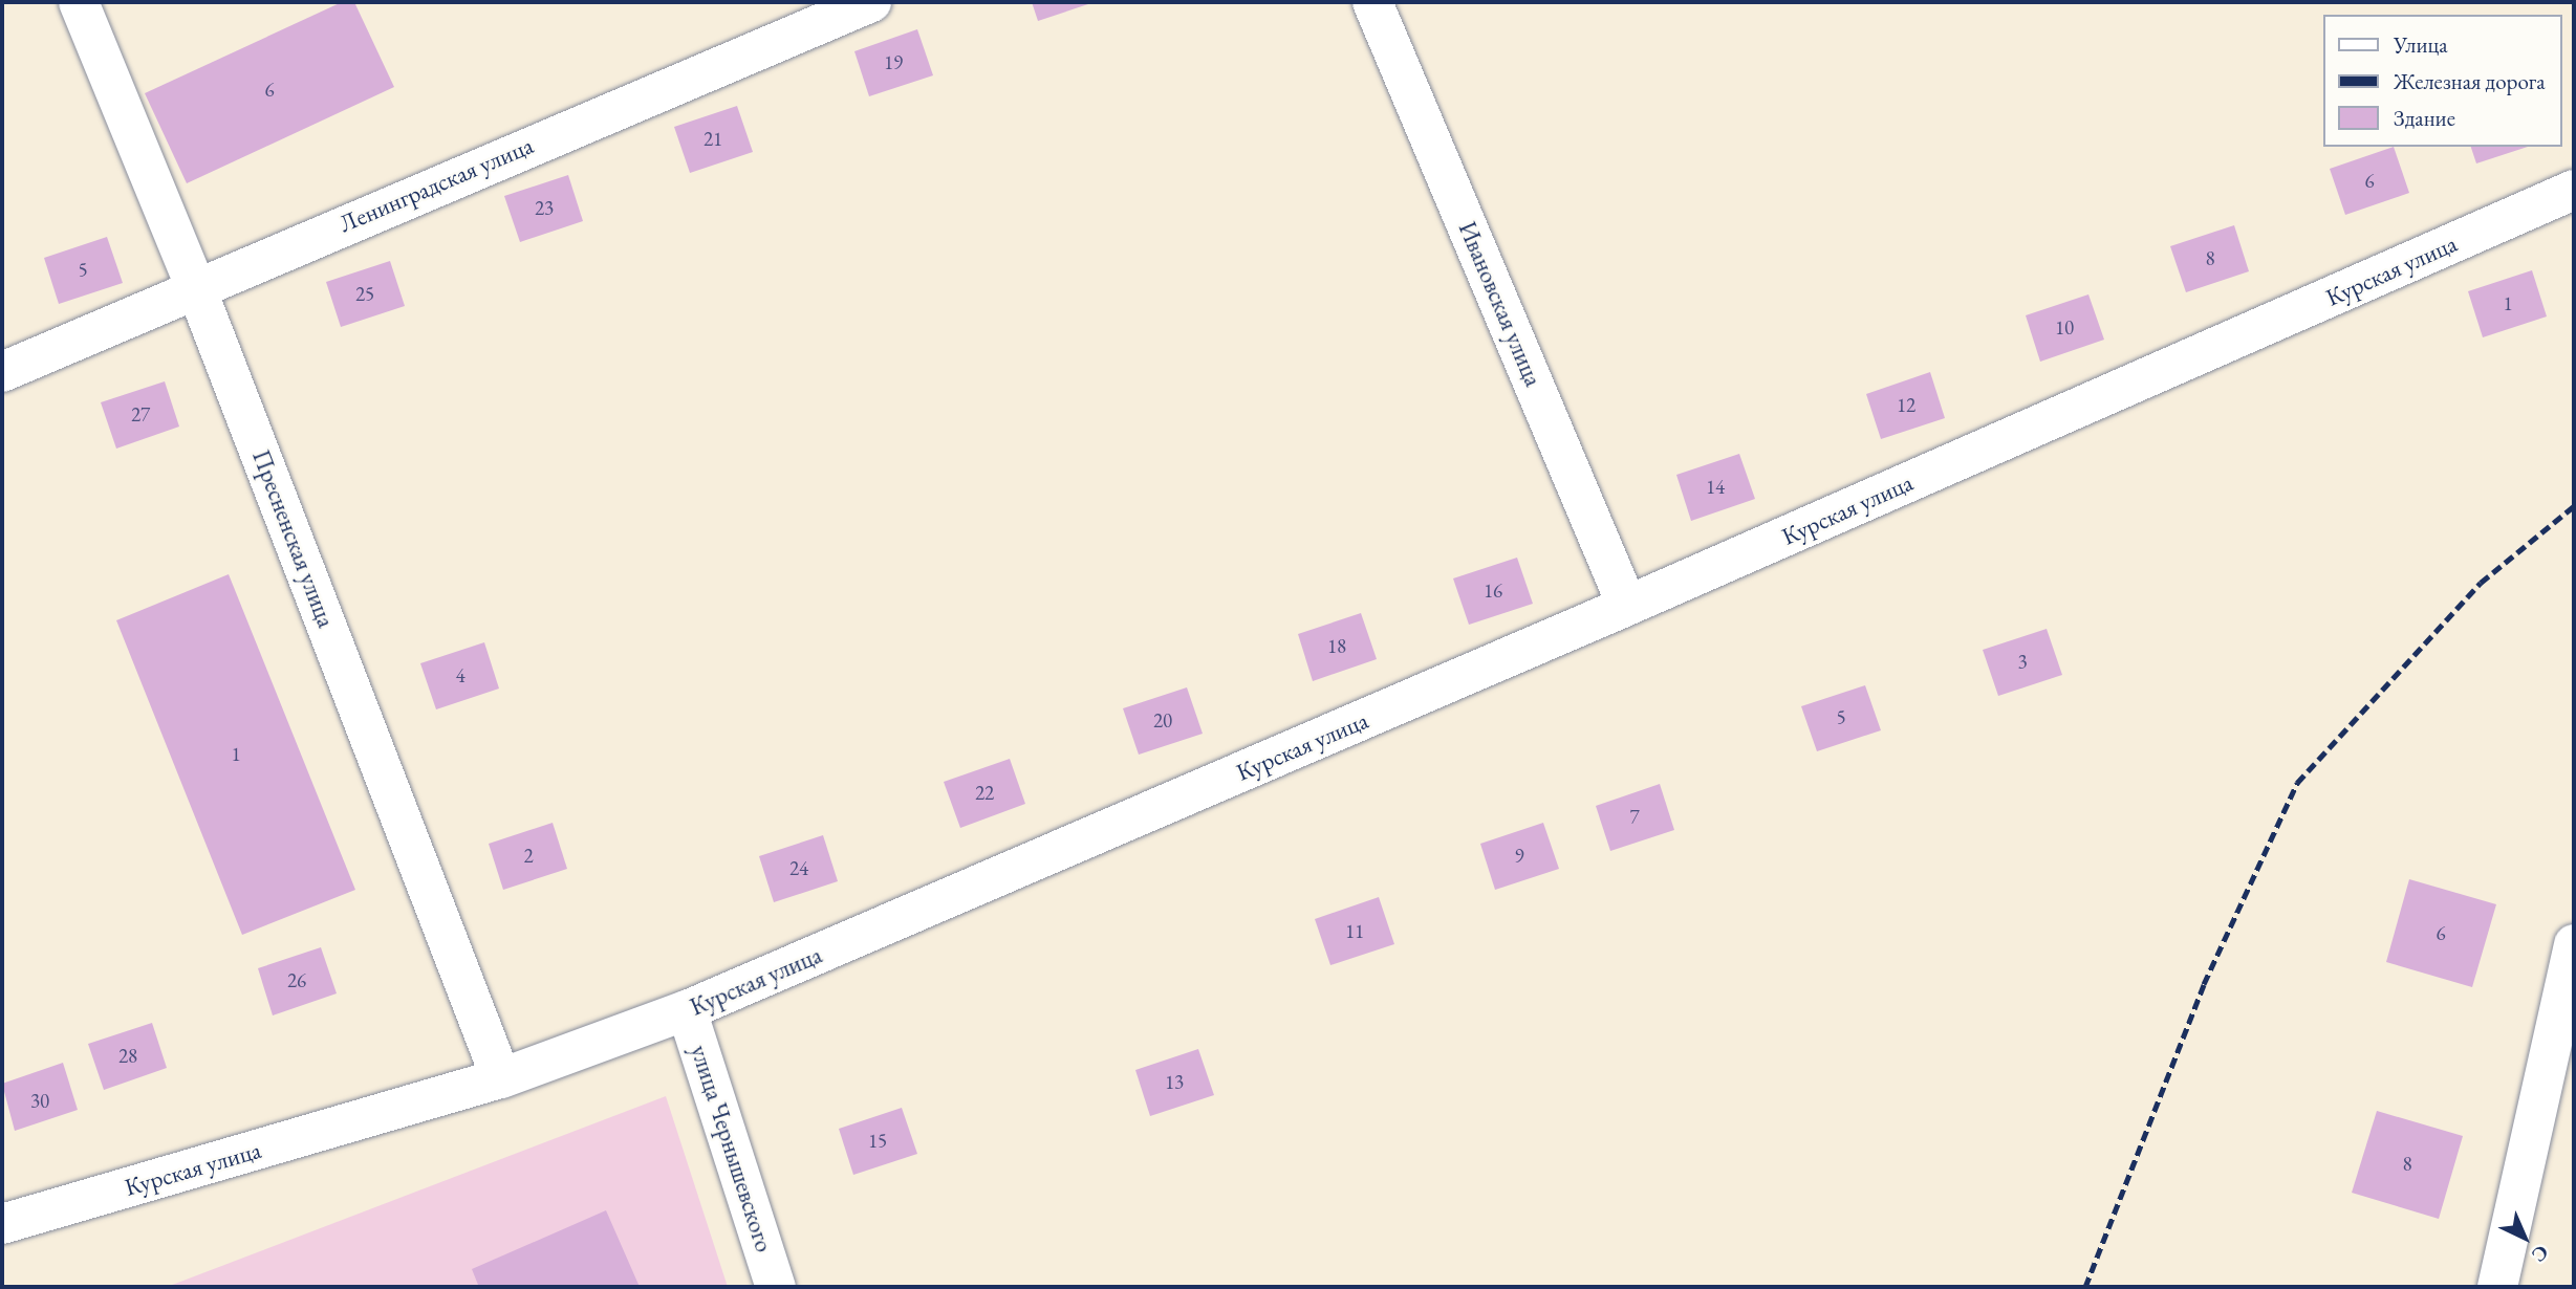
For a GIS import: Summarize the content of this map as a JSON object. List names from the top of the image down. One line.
{"streets":{"street":["Ленинградская улица","Курская улица","Ивановская улица","Пресненская улица","улица Чернышевского"]},"crossings":[["Ленинградская улица","Пресненская улица"],["Курская улица","Ивановская улица"],["Курская улица","Пресненская улица"],["Курская улица","улица Чернышевского"]],"house_numbers":["19","6","21","6","23","8","5","25","1","10","12","27","14","16","18","3","4","5","20","1","22","7","2","9","24","11","6","26","28","13","30","15","8"],"legend":["Улица","Железная дорога","Здание"],"north":"bottom right"}
